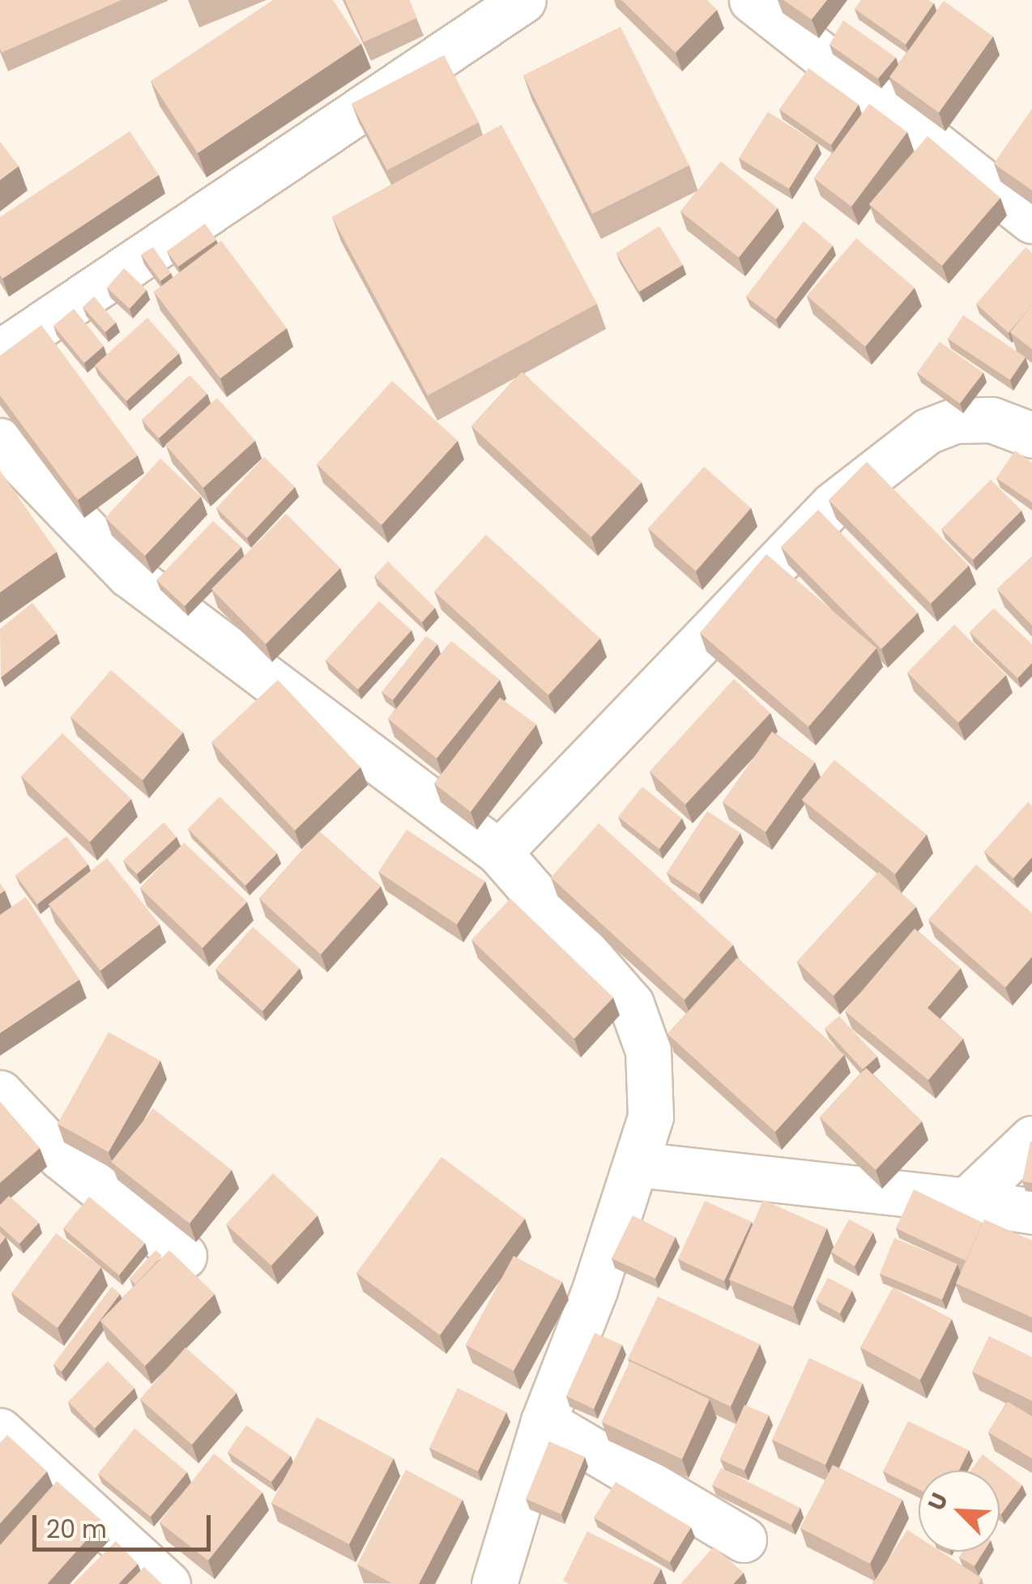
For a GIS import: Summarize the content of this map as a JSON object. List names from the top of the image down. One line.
{"scale_bar":"20 m","north":"top left"}
